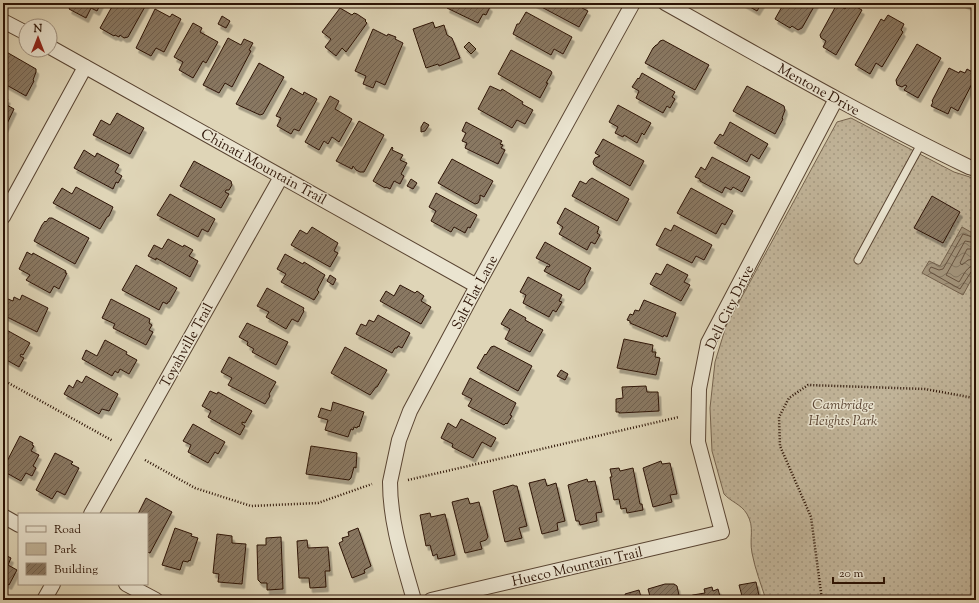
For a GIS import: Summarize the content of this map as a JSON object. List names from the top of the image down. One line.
{"streets":{"street":["Mentone Drive","Chinati Mountain Trail","Salt Flat Lane","Dell City Drive","Toyahville Trail","Hueco Mountain Trail"]},"crossings":[["Mentone Drive","Dell City Drive"],["Chinati Mountain Trail","Salt Flat Lane"],["Chinati Mountain Trail","Toyahville Trail"],["Dell City Drive","Hueco Mountain Trail"]],"parks":["Cambridge Heights Park"],"legend":["Road","Park","Building"],"scale_bar":"20 m","north":"top"}
